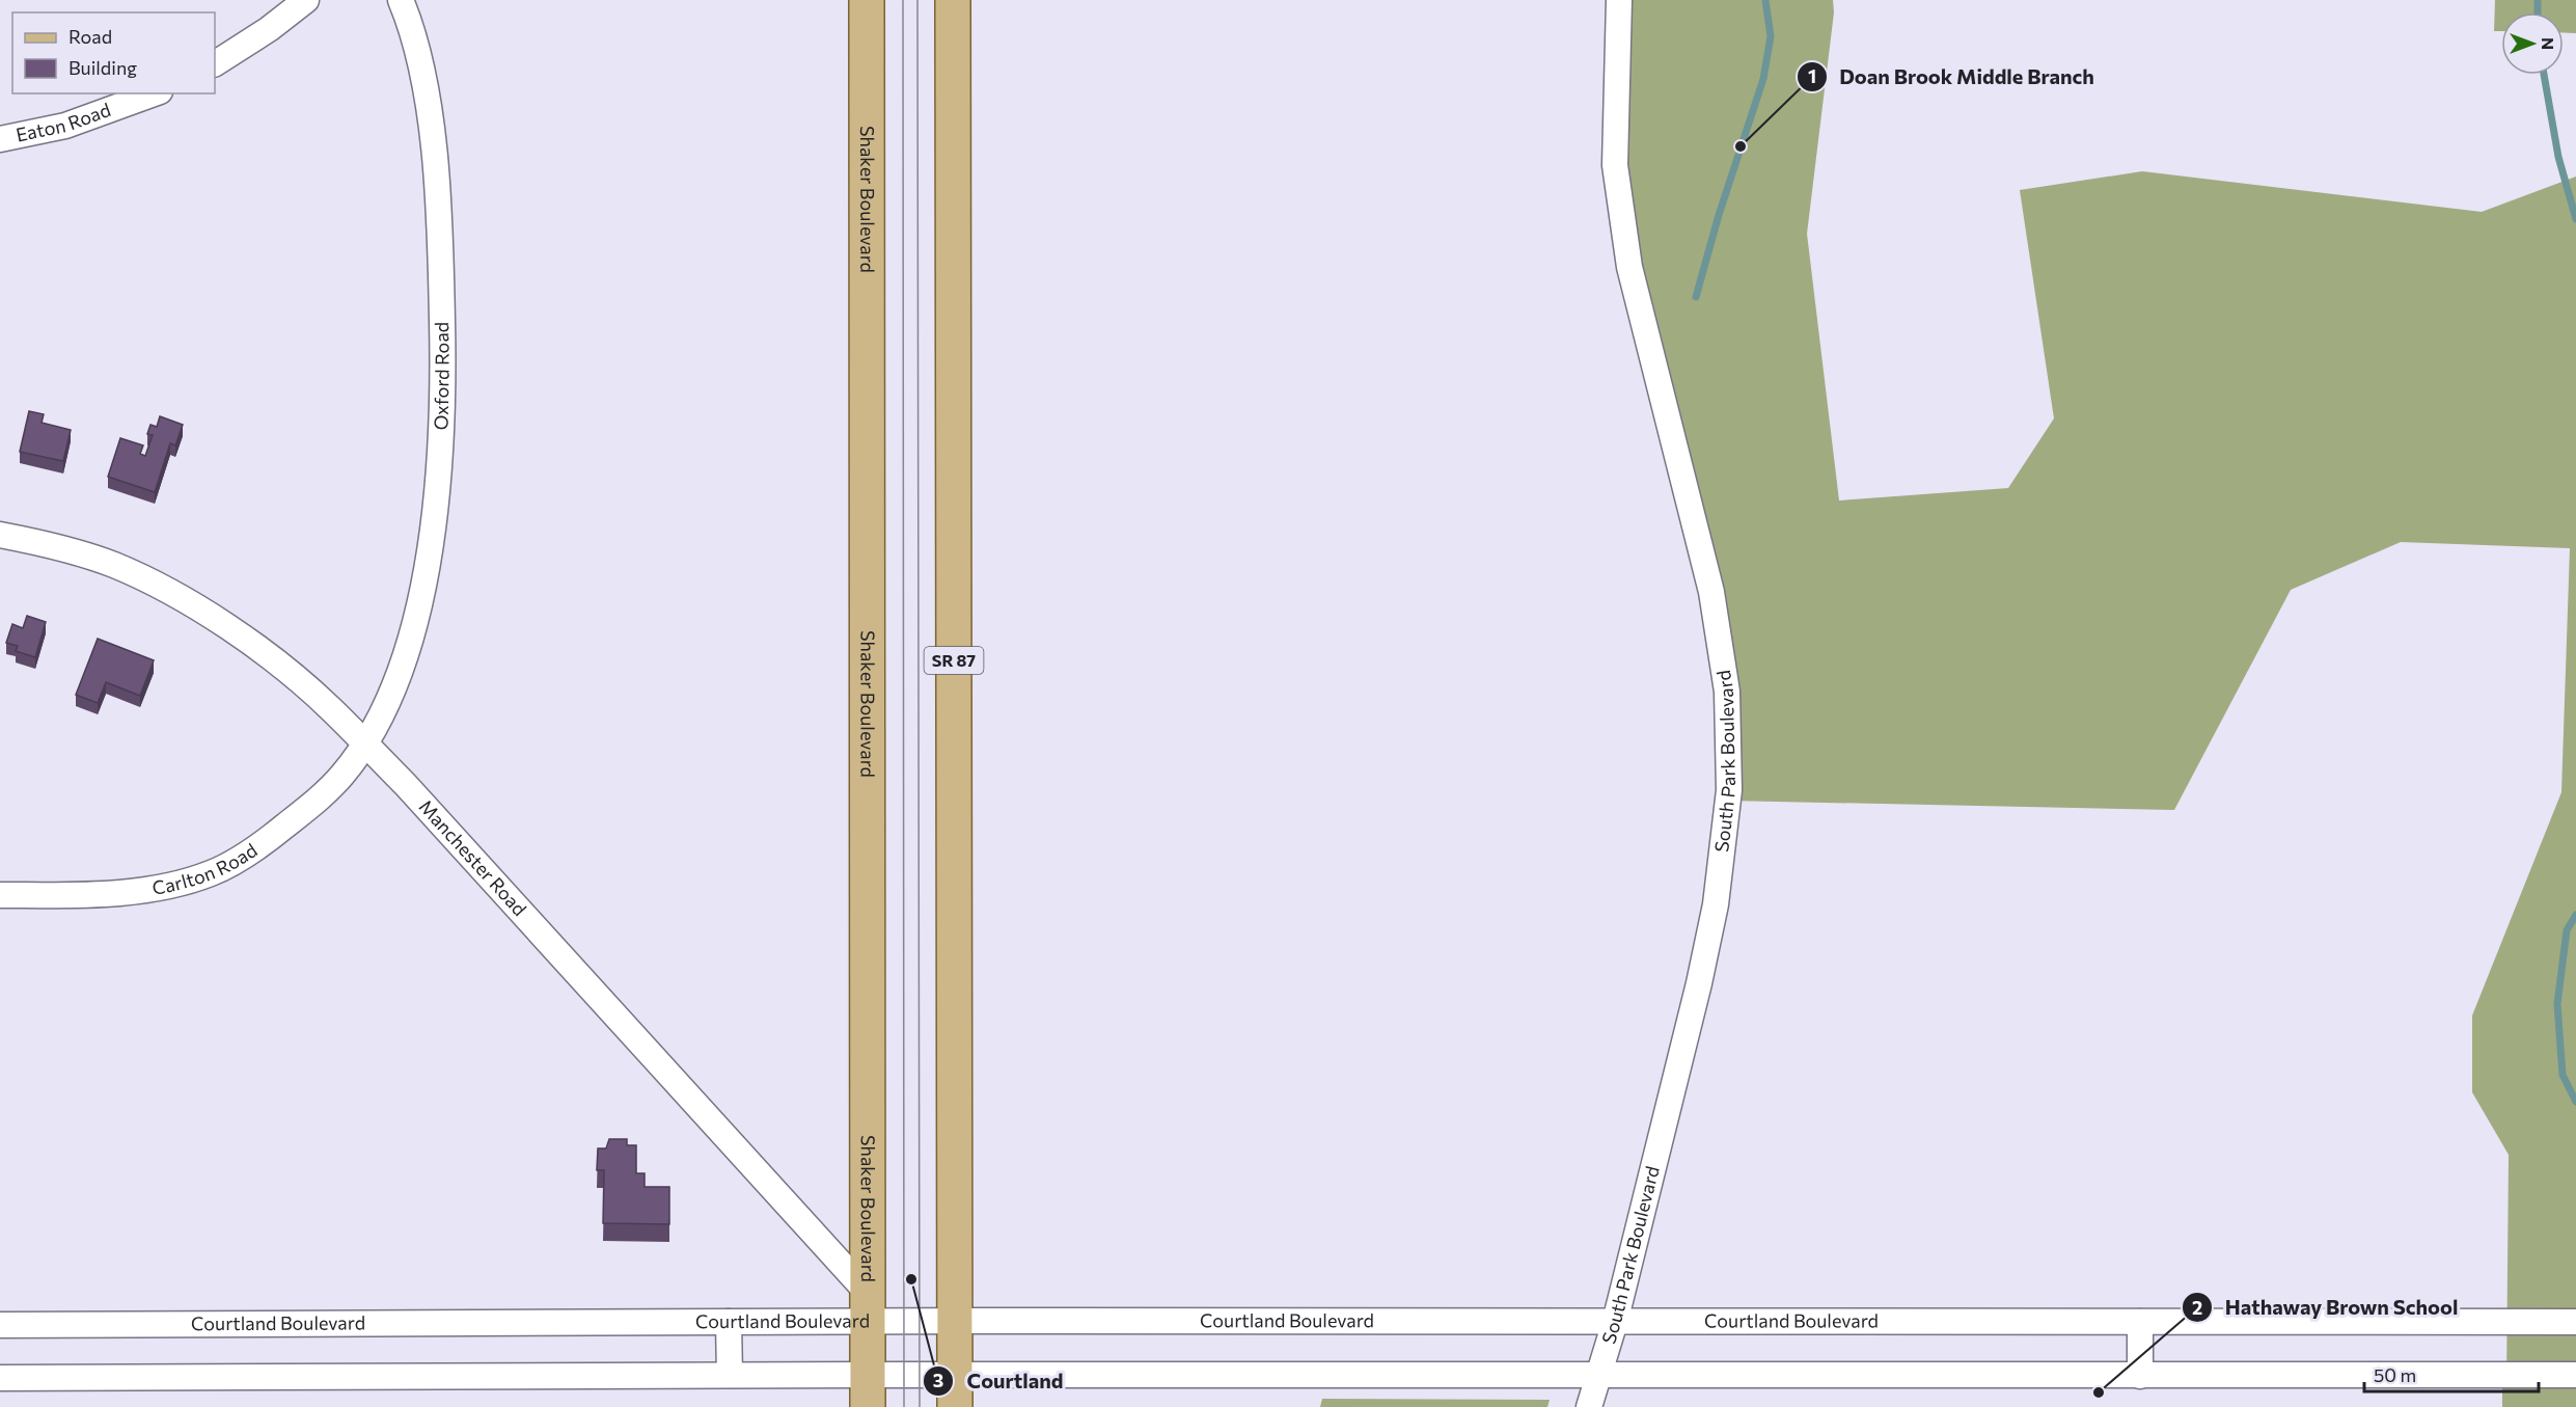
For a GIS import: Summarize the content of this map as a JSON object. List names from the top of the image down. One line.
{"streets":{"main road":["Shaker Boulevard","SR 87"],"street":["Eaton Road","Oxford Road","South Park Boulevard","Manchester Road","Carlton Road","Courtland Boulevard"]},"crossings":[["Shaker Boulevard","Manchester Road"],["Shaker Boulevard","Courtland Boulevard"],["Oxford Road","Manchester Road"],["Oxford Road","Carlton Road"],["SR 87","Courtland Boulevard"],["South Park Boulevard","Courtland Boulevard"],["Manchester Road","Carlton Road"],["Manchester Road","Courtland Boulevard"]],"places":["Doan Brook Middle Branch","Courtland","Hathaway Brown School"],"legend":["Road","Building"],"scale_bar":"50 m","north":"right"}
